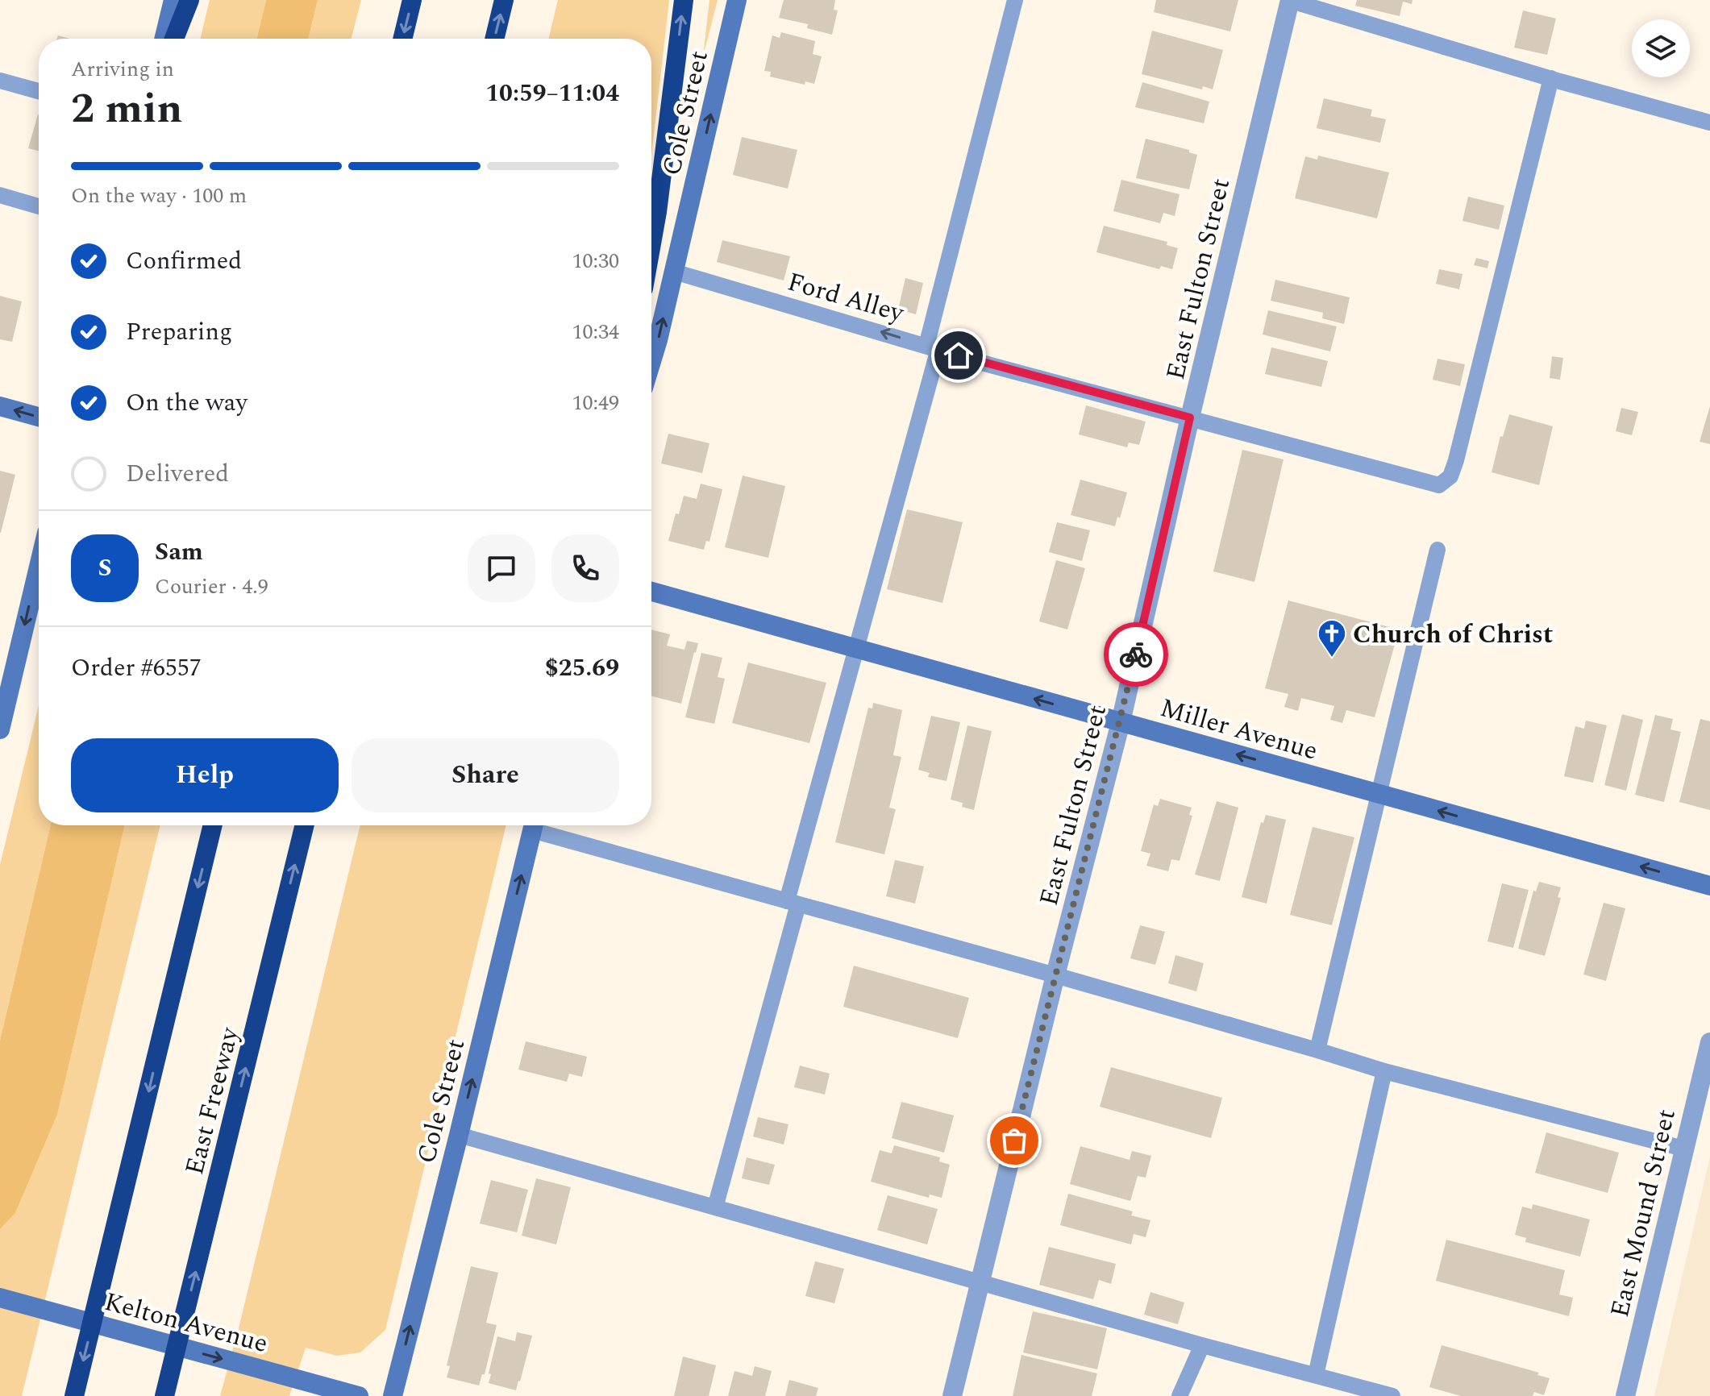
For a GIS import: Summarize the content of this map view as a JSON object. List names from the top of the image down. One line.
{"streets":{"highway":["East Freeway"],"main road":["Cole Street","Miller Avenue","Kelton Avenue"],"street":["East Fulton Street","East Mound Street"],"lane":["Ford Alley"]},"crossings":[["Cole Street","Ford Alley"],["East Fulton Street","Ford Alley"],["East Fulton Street","Miller Avenue"]],"one_way":["Cole Street","Miller Avenue","Kelton Avenue"],"places":{"church":["Church of Christ"]},"page":{"heading":["2 min","Arriving in","10:59–11:04"],"panel":["Sam","Courier · 4.9","Order #6557","$25.69"],"bar":"On the way · 100 m","list":[["Confirmed","10:30"],["Preparing","10:34"],["On the way","10:49"],"Delivered"],"round":"S","buttons":["Help","Share"]}}
